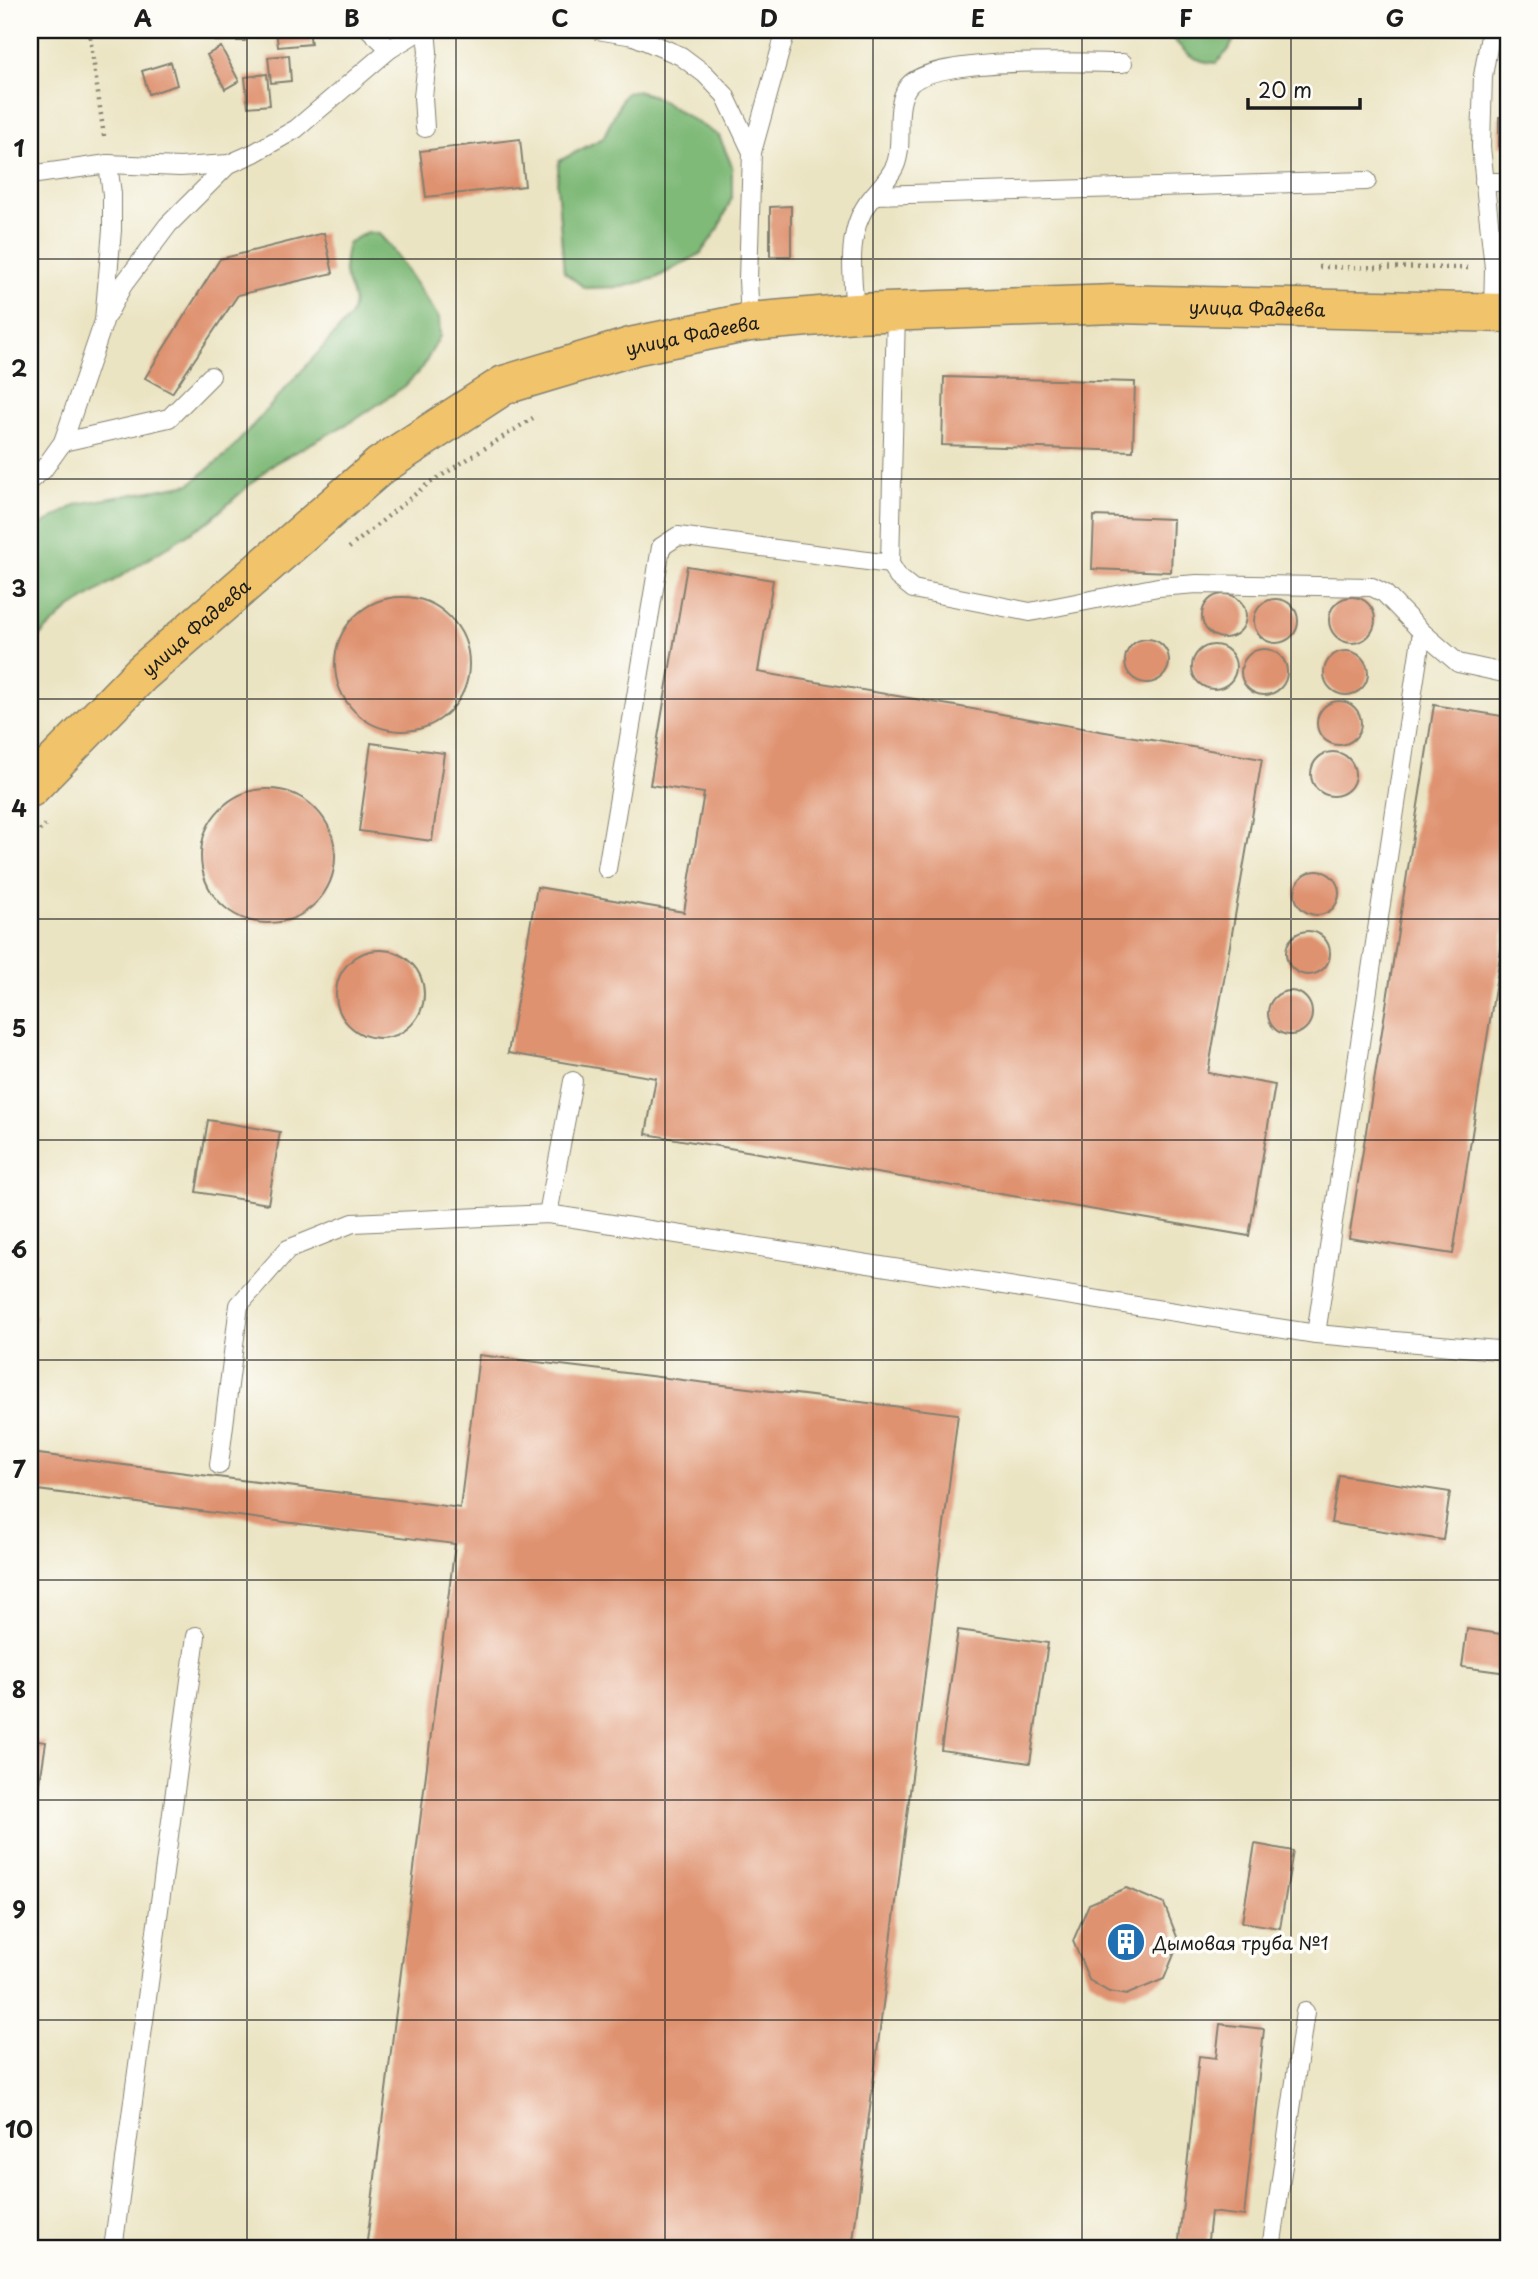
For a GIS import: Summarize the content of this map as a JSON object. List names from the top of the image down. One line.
{"streets":{"main road":["улица Фадеева"]},"places":{"building":["Дымовая труба №1"]},"scale_bar":"20 m","grid":{"columns":["A","B","C","D","E","F","G"],"rows":["1","2","3","4","5","6","7","8","9","10"]}}
